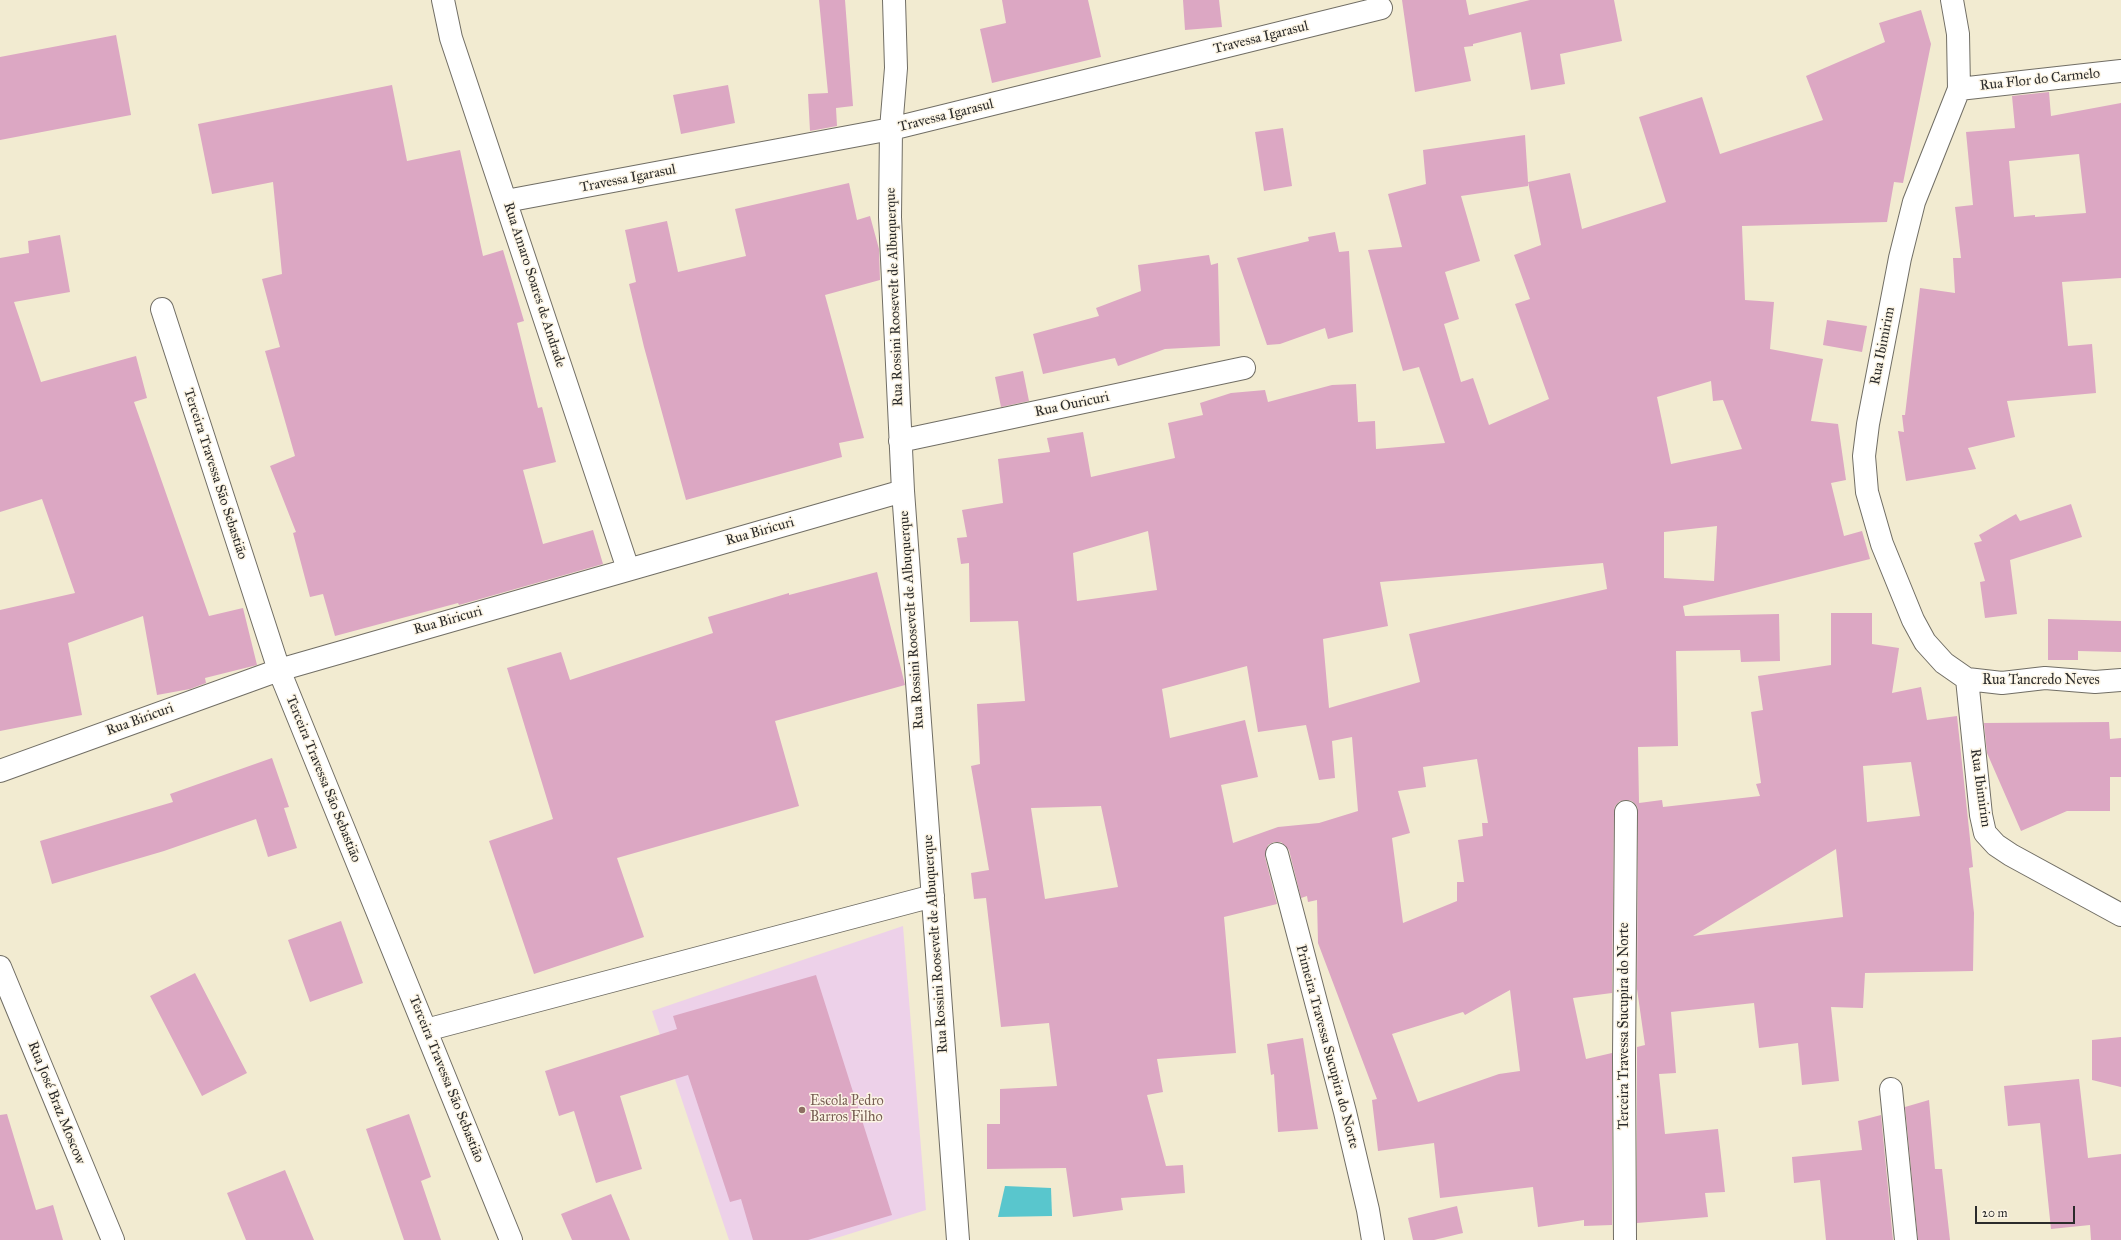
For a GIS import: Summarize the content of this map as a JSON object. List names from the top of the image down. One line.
{"streets":{"street":["Travessa Igarasul","Rua Flor do Carmelo","Rua Amaro Soares de Andrade","Rua Rossini Roosevelt de Albuquerque","Rua Ibimirim","Rua Ouricuri","Terceira Travessa São Sebastião","Rua Biricuri","Rua Tancredo Neves","Terceira Travessa Sucupira do Norte","Primeira Travessa Sucupira do Norte","Rua José Braz Moscow"]},"crossings":[["Travessa Igarasul","Rua Amaro Soares de Andrade"],["Travessa Igarasul","Rua Rossini Roosevelt de Albuquerque"],["Rua Flor do Carmelo","Rua Ibimirim"],["Rua Amaro Soares de Andrade","Rua Biricuri"],["Rua Rossini Roosevelt de Albuquerque","Rua Ouricuri"],["Rua Rossini Roosevelt de Albuquerque","Rua Biricuri"],["Rua Ibimirim","Rua Tancredo Neves"],["Terceira Travessa São Sebastião","Rua Biricuri"]],"places":["Escola Pedro Barros Filho"],"scale_bar":"20 m"}
